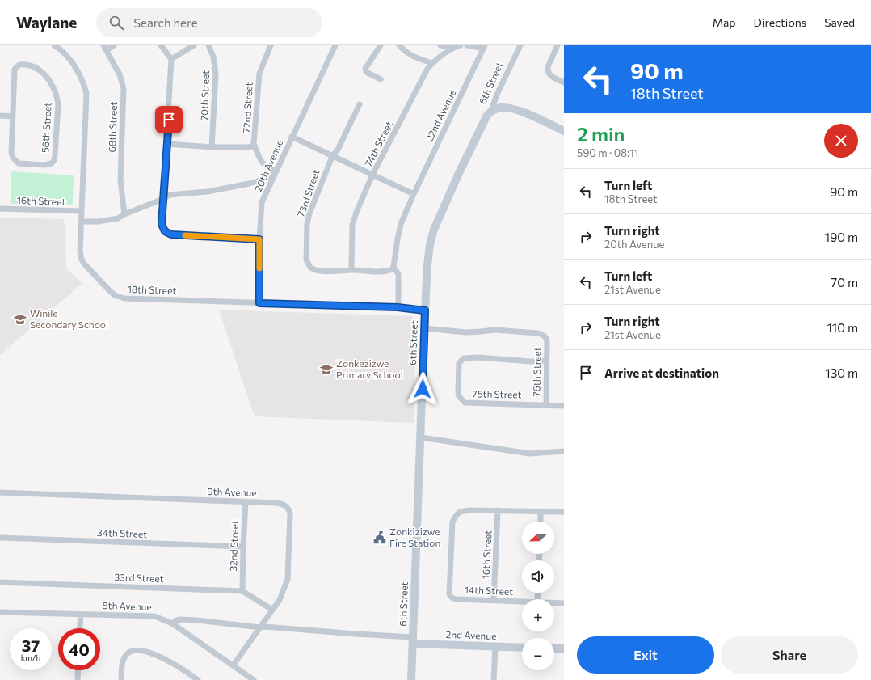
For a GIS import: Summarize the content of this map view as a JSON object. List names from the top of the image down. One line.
{"streets":{"street":["6th Street","70th Street","72nd Street","22nd Avenue","68th Street","56th Street","74th Street","20th Avenue","73rd Street","16th Street","18th Street","76th Street","75th Street","9th Avenue","34th Street","32nd Street","33rd Street","14th Street","8th Avenue","2nd Avenue"]},"crossings":[["6th Street","18th Street"],["6th Street","76th Street"],["6th Street","2nd Avenue"],["70th Street","72nd Street"],["22nd Avenue","73rd Street"],["74th Street","73rd Street"],["20th Avenue","18th Street"],["16th Street","18th Street"],["16th Street","14th Street"],["76th Street","75th Street"],["9th Avenue","32nd Street"],["9th Avenue","33rd Street"],["9th Avenue","8th Avenue"],["34th Street","32nd Street"],["32nd Street","33rd Street"]],"places":{"school or university":["Winile Secondary School","Zonkezizwe Primary School"],"public building":["Zonkizizwe Fire Station"]},"north":"left","page":{"header":"Waylane","search":"Search here","nav":["Map","Directions","Saved"],"turn":["90 m","18th Street"],"heading":["2 min","590 m · 08:11"],"list":[{"name":"Turn left","note":"18th Street","value":"90 m"},{"name":"Turn right","note":"20th Avenue","value":"190 m"},{"name":"Turn left","note":"21st Avenue","value":"70 m"},{"name":"Turn right","note":"21st Avenue","value":"110 m"},{"name":"Arrive at destination","value":"130 m"}],"map_buttons":["+","−"],"speed":"37 km/h","limit":"40","buttons":["Exit","Share"]}}
